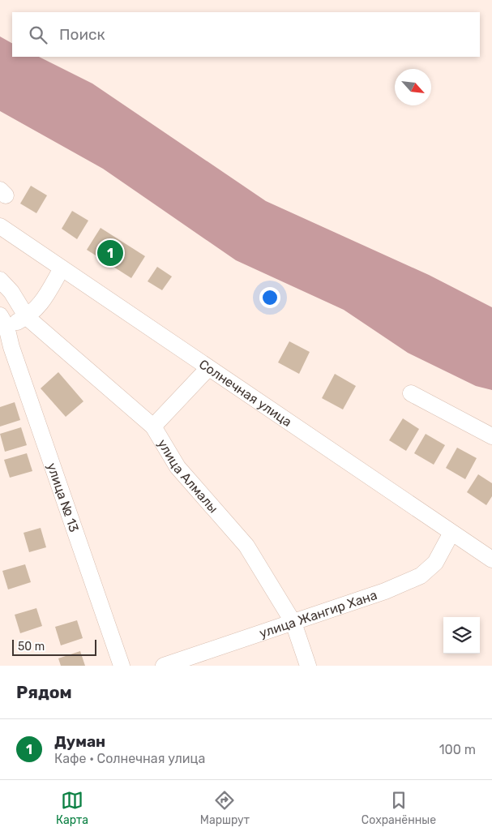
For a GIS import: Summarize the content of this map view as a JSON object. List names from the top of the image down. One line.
{"streets":{"street":["Солнечная улица","улица Алмалы","улица № 13","улица Жангир Хана"]},"crossings":[["Солнечная улица","улица Жангир Хана"],["улица Алмалы","улица Жангир Хана"]],"scale_bar":"50 m","north":"bottom right","page":{"search":"Поиск","pins":"1","scale":"50 m","heading":"Рядом","list":[{"mark":"1","name":"Думан","note":"Кафе · Солнечная улица","value":"100 m"}],"nav":["Карта","Маршрут","Сохранённые"]}}
